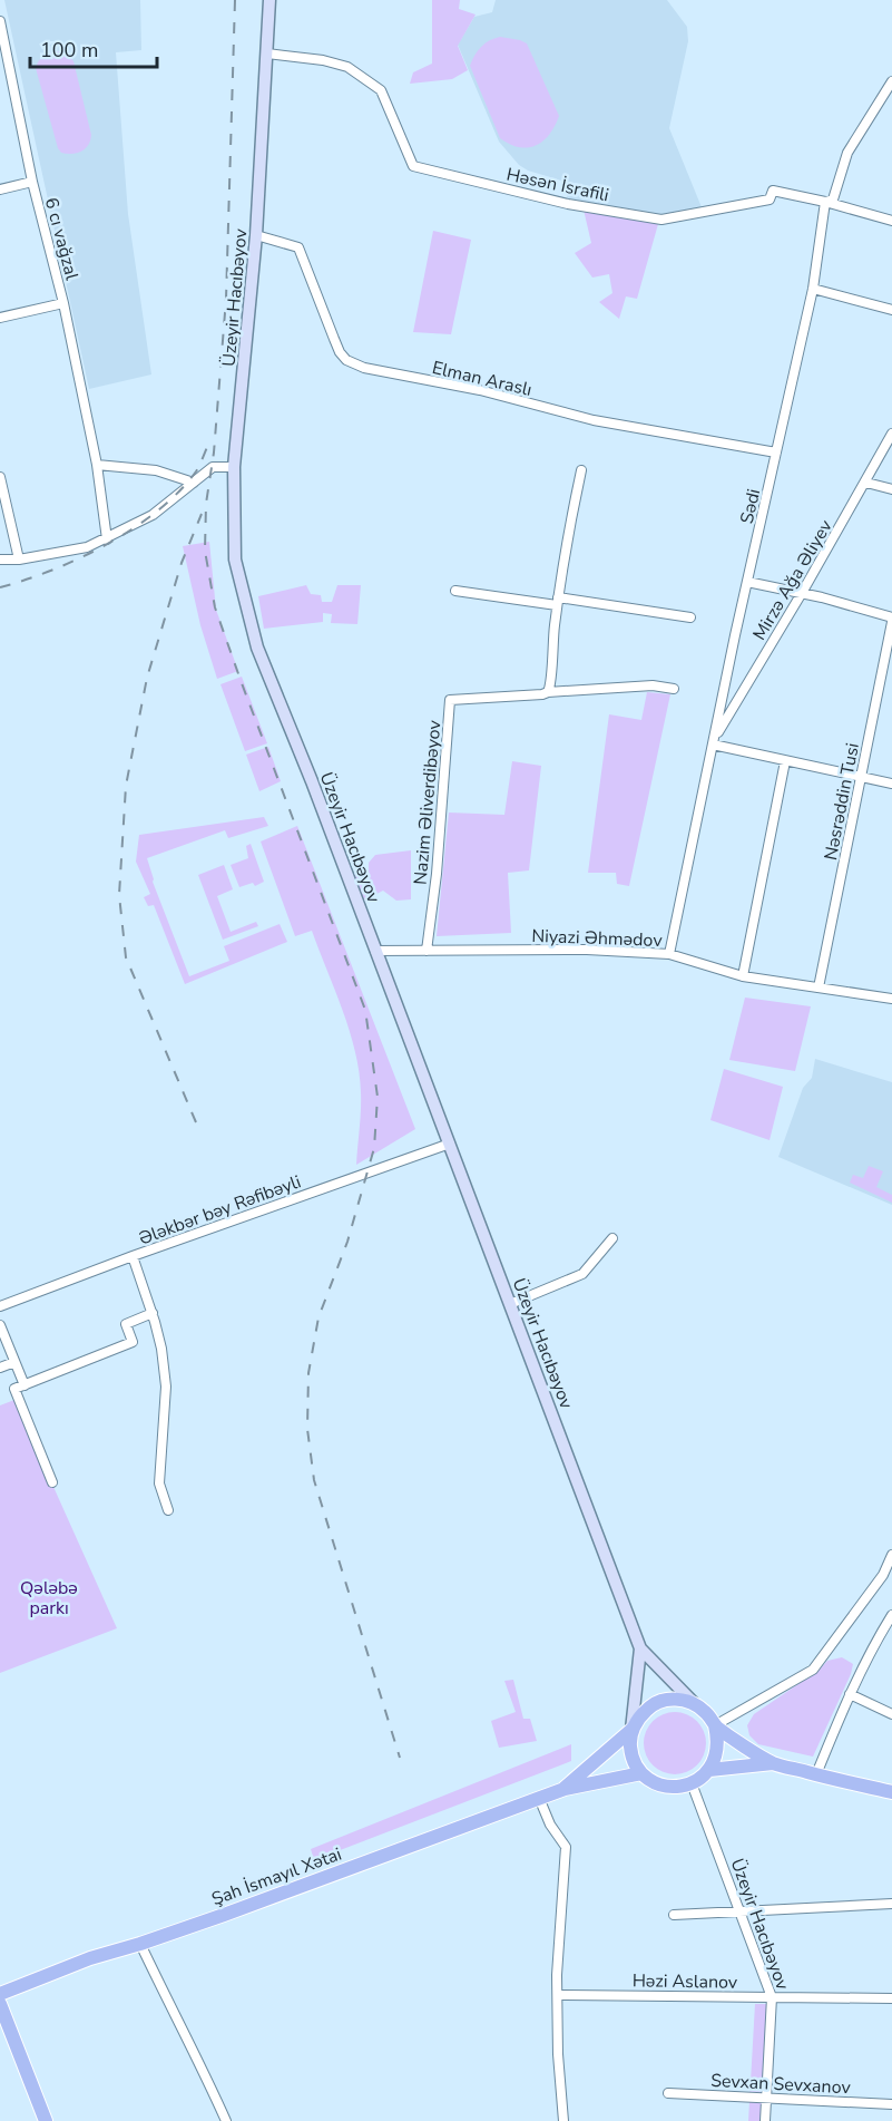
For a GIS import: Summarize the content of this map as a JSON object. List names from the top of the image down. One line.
{"streets":{"main road":["Üzeyir Hacıbəyov","Şah İsmayıl Xətai"],"street":["Həsən İsrafili","6 cı vağzal","Elman Araslı","Sədi","Mirzə Ağa Əliyev","Nəsrəddin Tusi","Nazim Əliverdibəyov","Niyazi Əhmədov","Ələkbər bəy Rəfibəyli","Həzi Aslanov","Sevxan Sevxanov"]},"crossings":[["Həsən İsrafili","Üzeyir Hacıbəyov"],["Həsən İsrafili","Sədi"],["Üzeyir Hacıbəyov","Elman Araslı"],["Üzeyir Hacıbəyov","Niyazi Əhmədov"],["Üzeyir Hacıbəyov","Ələkbər bəy Rəfibəyli"],["Üzeyir Hacıbəyov","Həzi Aslanov"],["Üzeyir Hacıbəyov","Sevxan Sevxanov"],["Elman Araslı","Sədi"],["Sədi","Mirzə Ağa Əliyev"],["Sədi","Niyazi Əhmədov"],["Nəsrəddin Tusi","Niyazi Əhmədov"],["Nazim Əliverdibəyov","Niyazi Əhmədov"]],"parks":["Qələbə parkı"],"scale_bar":"100 m"}
